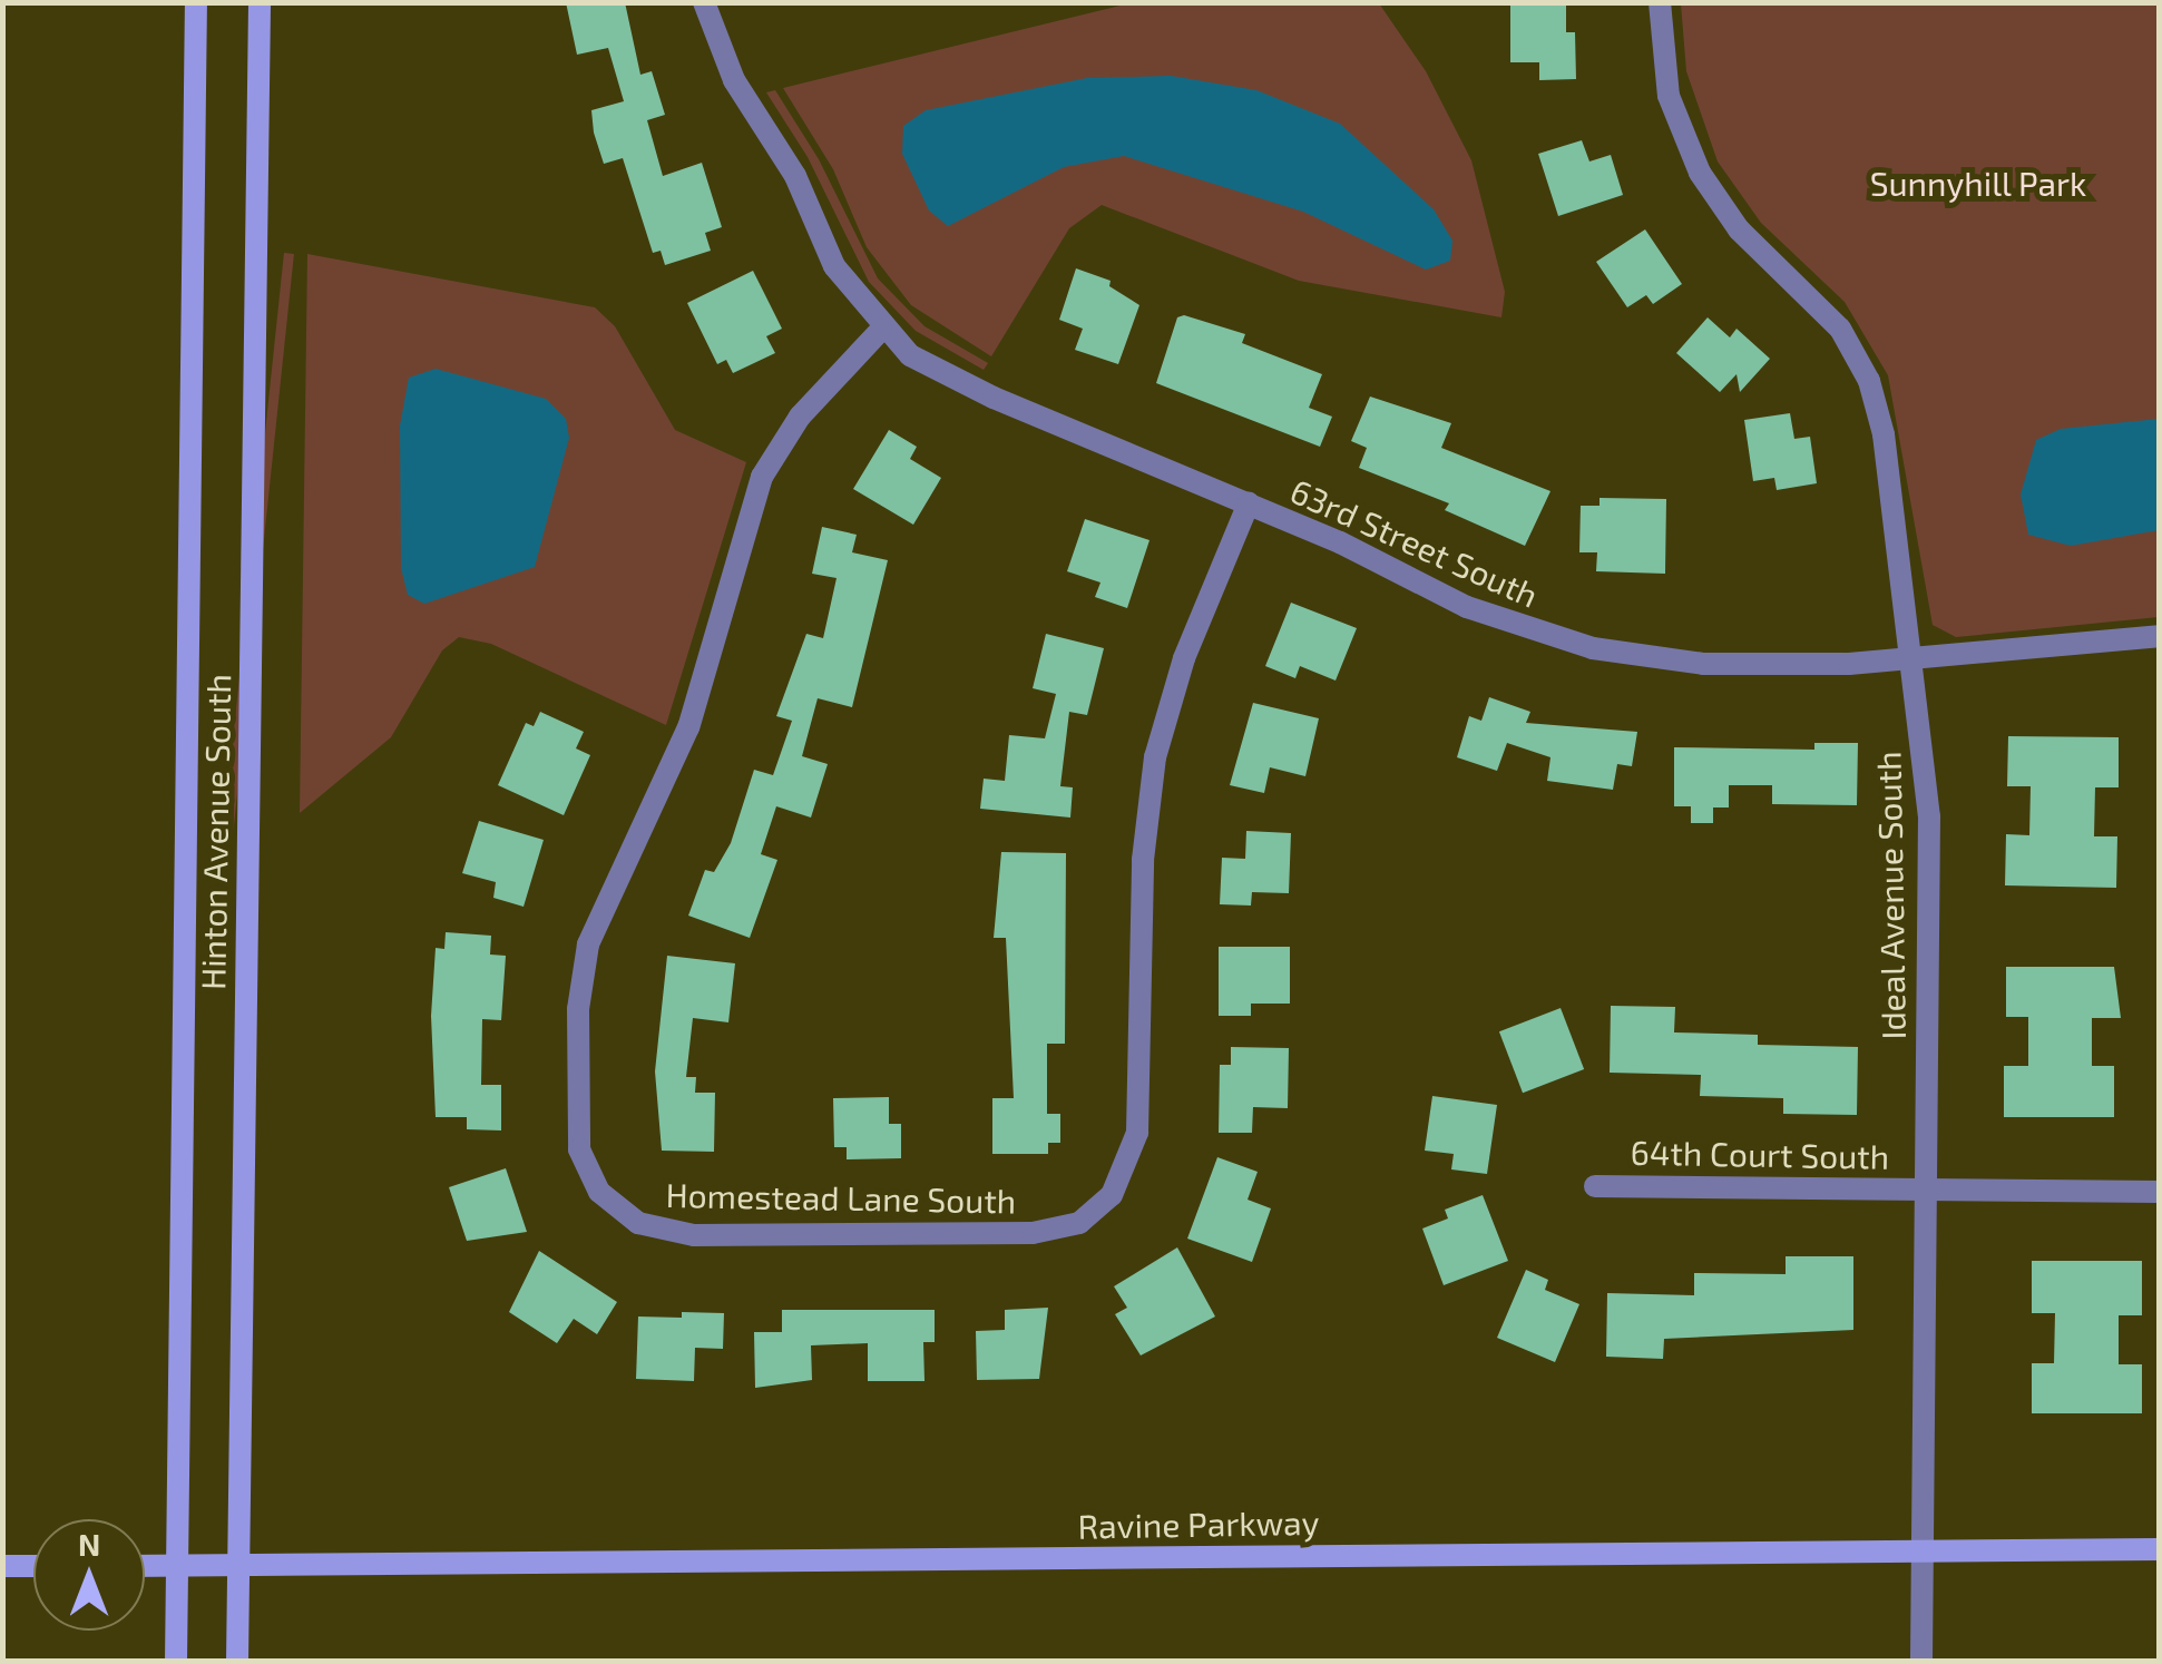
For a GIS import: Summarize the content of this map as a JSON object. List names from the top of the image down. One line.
{"streets":{"main road":["Hinton Avenue South","Ravine Parkway"],"street":["63rd Street South","Ideal Avenue South","64th Court South","Homestead Lane South"]},"crossings":[["63rd Street South","Ideal Avenue South"],["63rd Street South","Homestead Lane South"],["Hinton Avenue South","Ravine Parkway"],["Ideal Avenue South","64th Court South"],["Ideal Avenue South","Ravine Parkway"]],"parks":["Sunnyhill Park"],"north":"top"}
